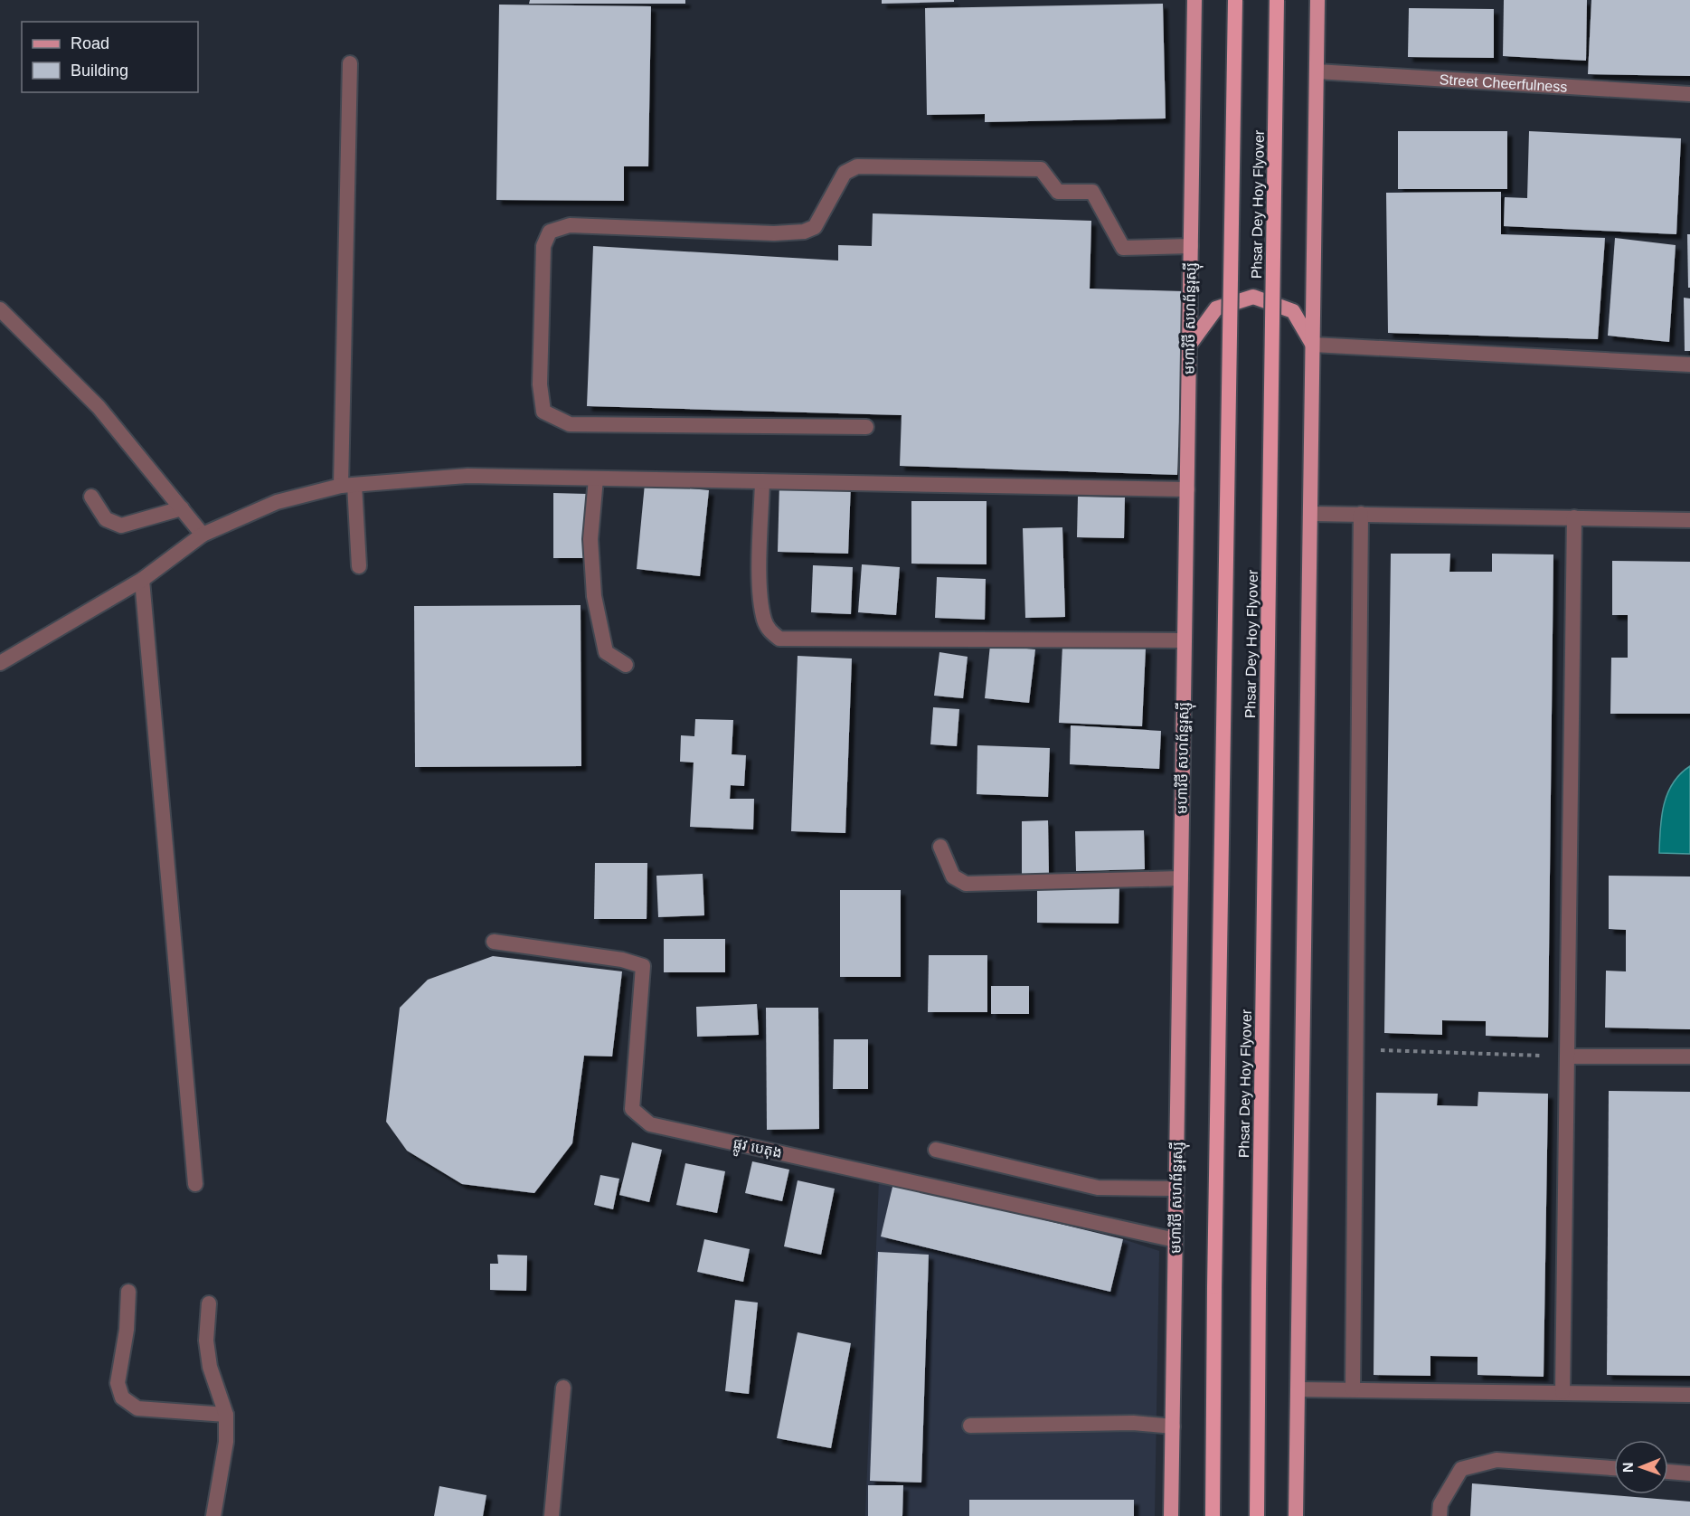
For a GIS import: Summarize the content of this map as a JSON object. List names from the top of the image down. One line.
{"streets":{"highway":["Phsar Dey Hoy Flyover"],"main road":["មហាវិថី សហព័ន្ធរុស្ស៊ី"],"street":["Street Cheerfulness","ផ្លូវ បេតុង"]},"crossings":[["មហាវិថី សហព័ន្ធរុស្ស៊ី","ផ្លូវ បេតុង"]],"legend":["Road","Building"],"north":"left"}
